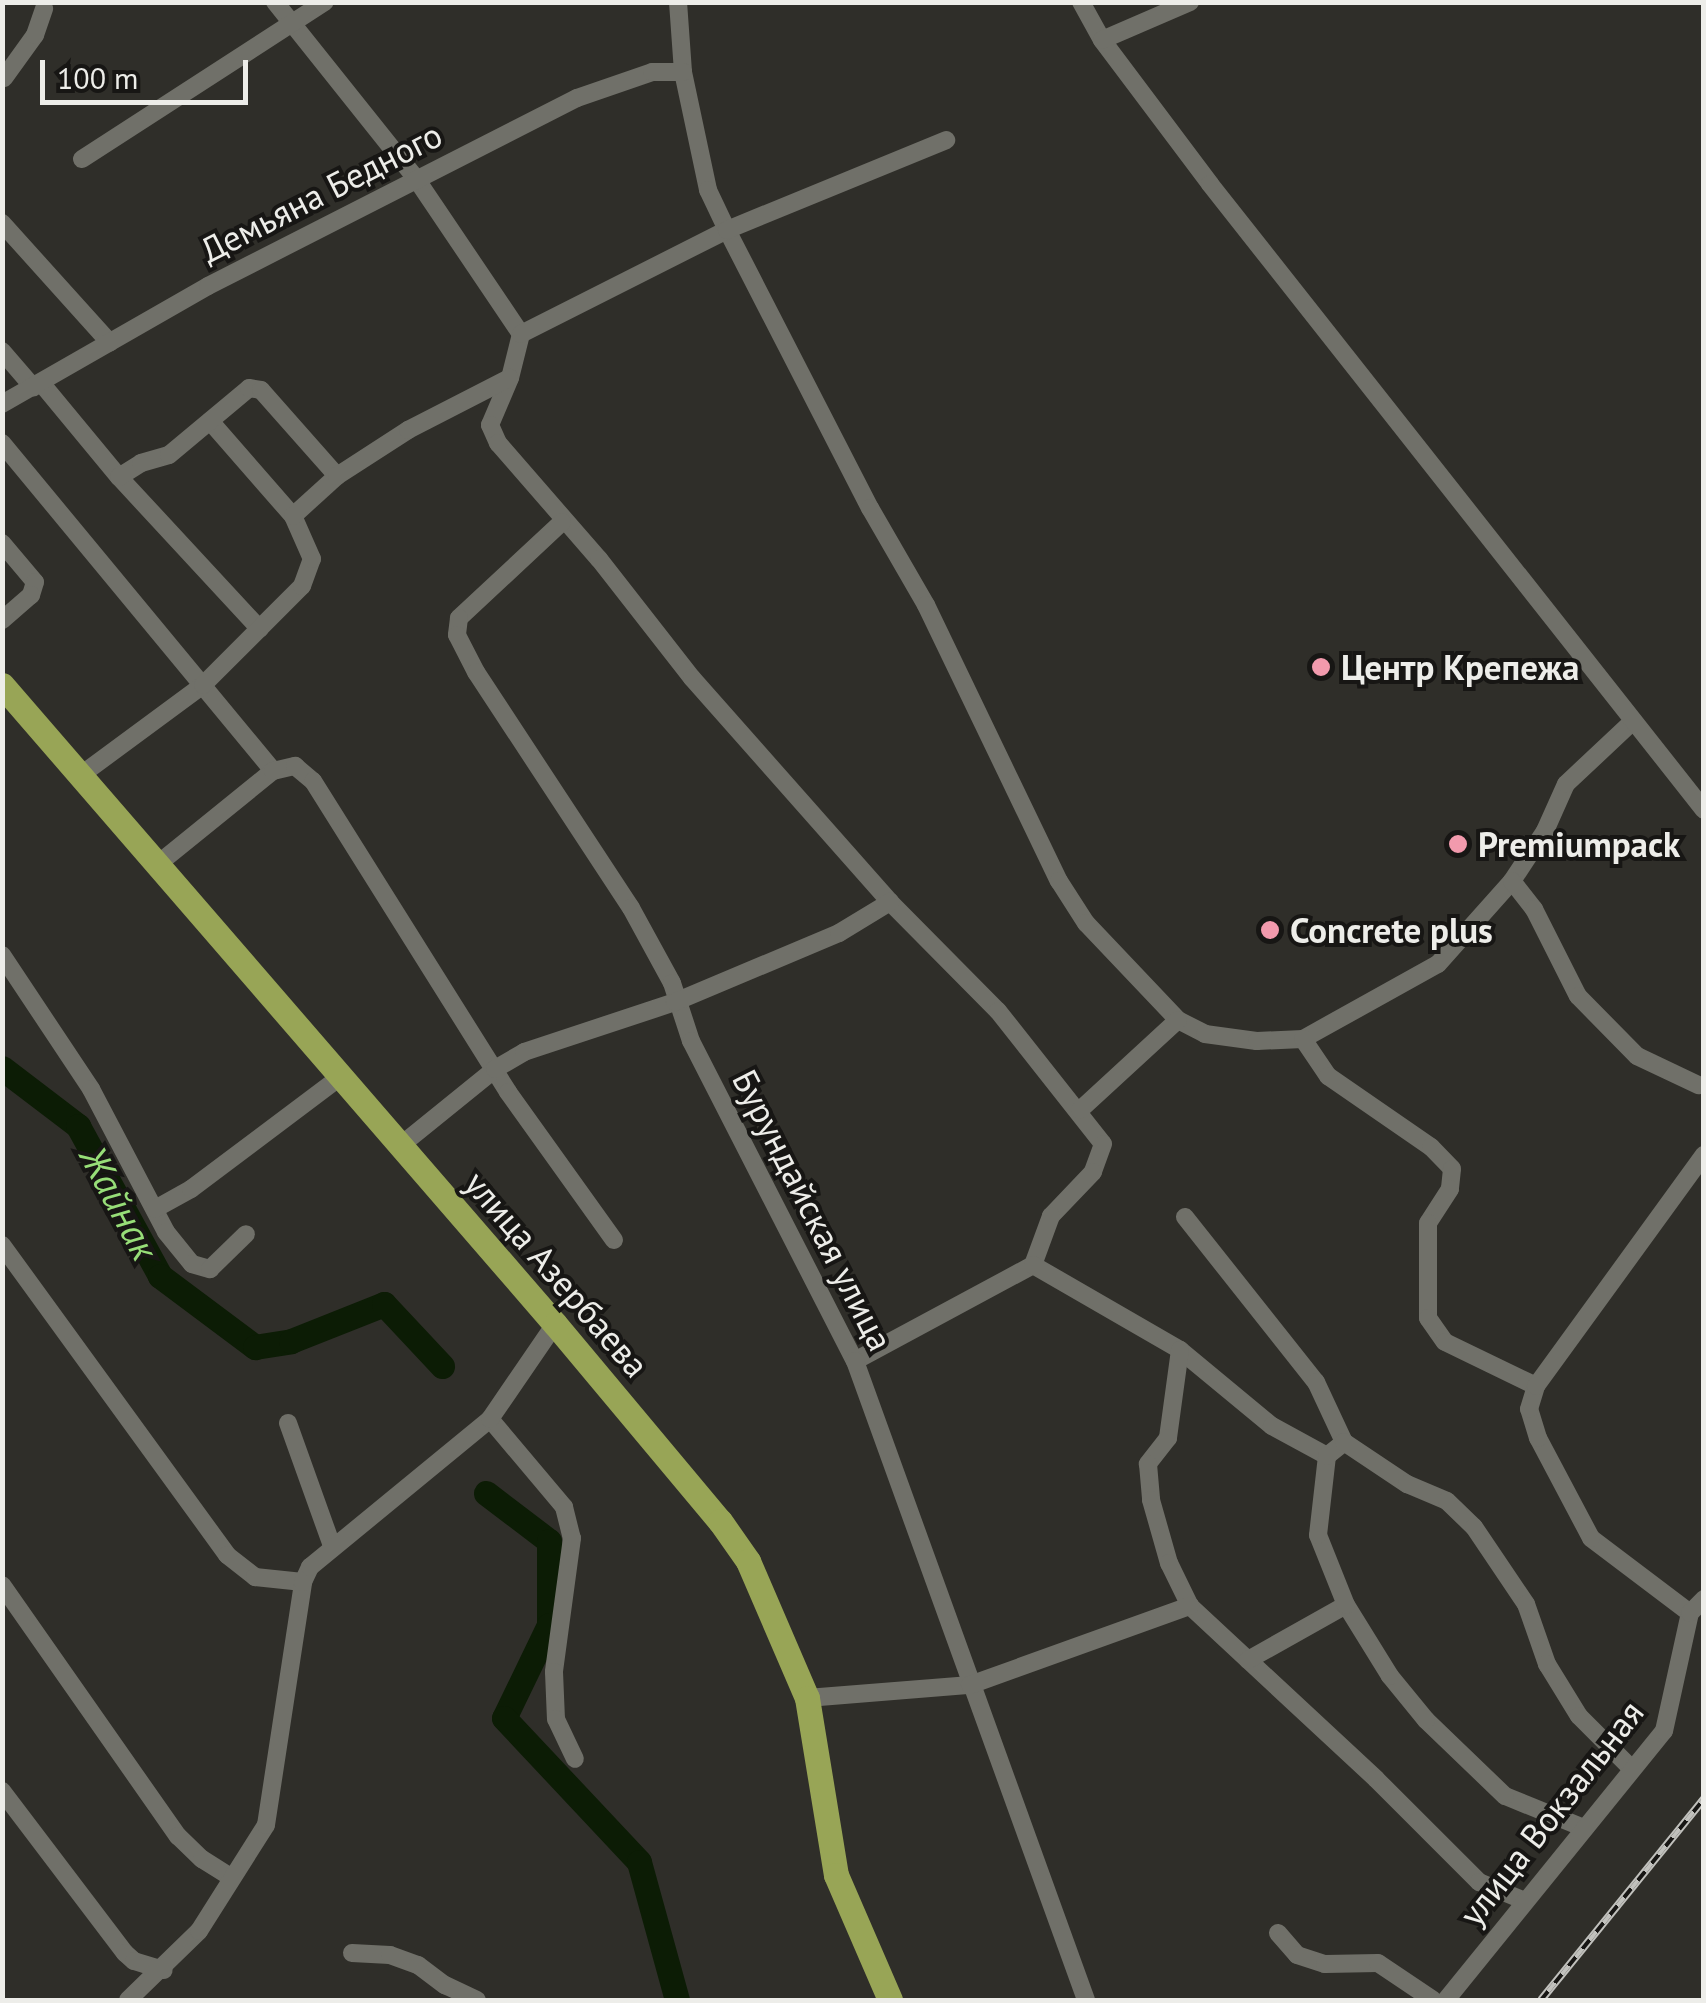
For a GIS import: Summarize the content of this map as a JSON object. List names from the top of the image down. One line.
{"streets":{"main road":["улица Азербаева"],"street":["Демьяна Бедного","Бурундайская улица","улица Вокзальная"]},"water":["Жайнак"],"places":["Центр Крепежа","Premiumpack","Concrete plus"],"scale_bar":"100 m"}
